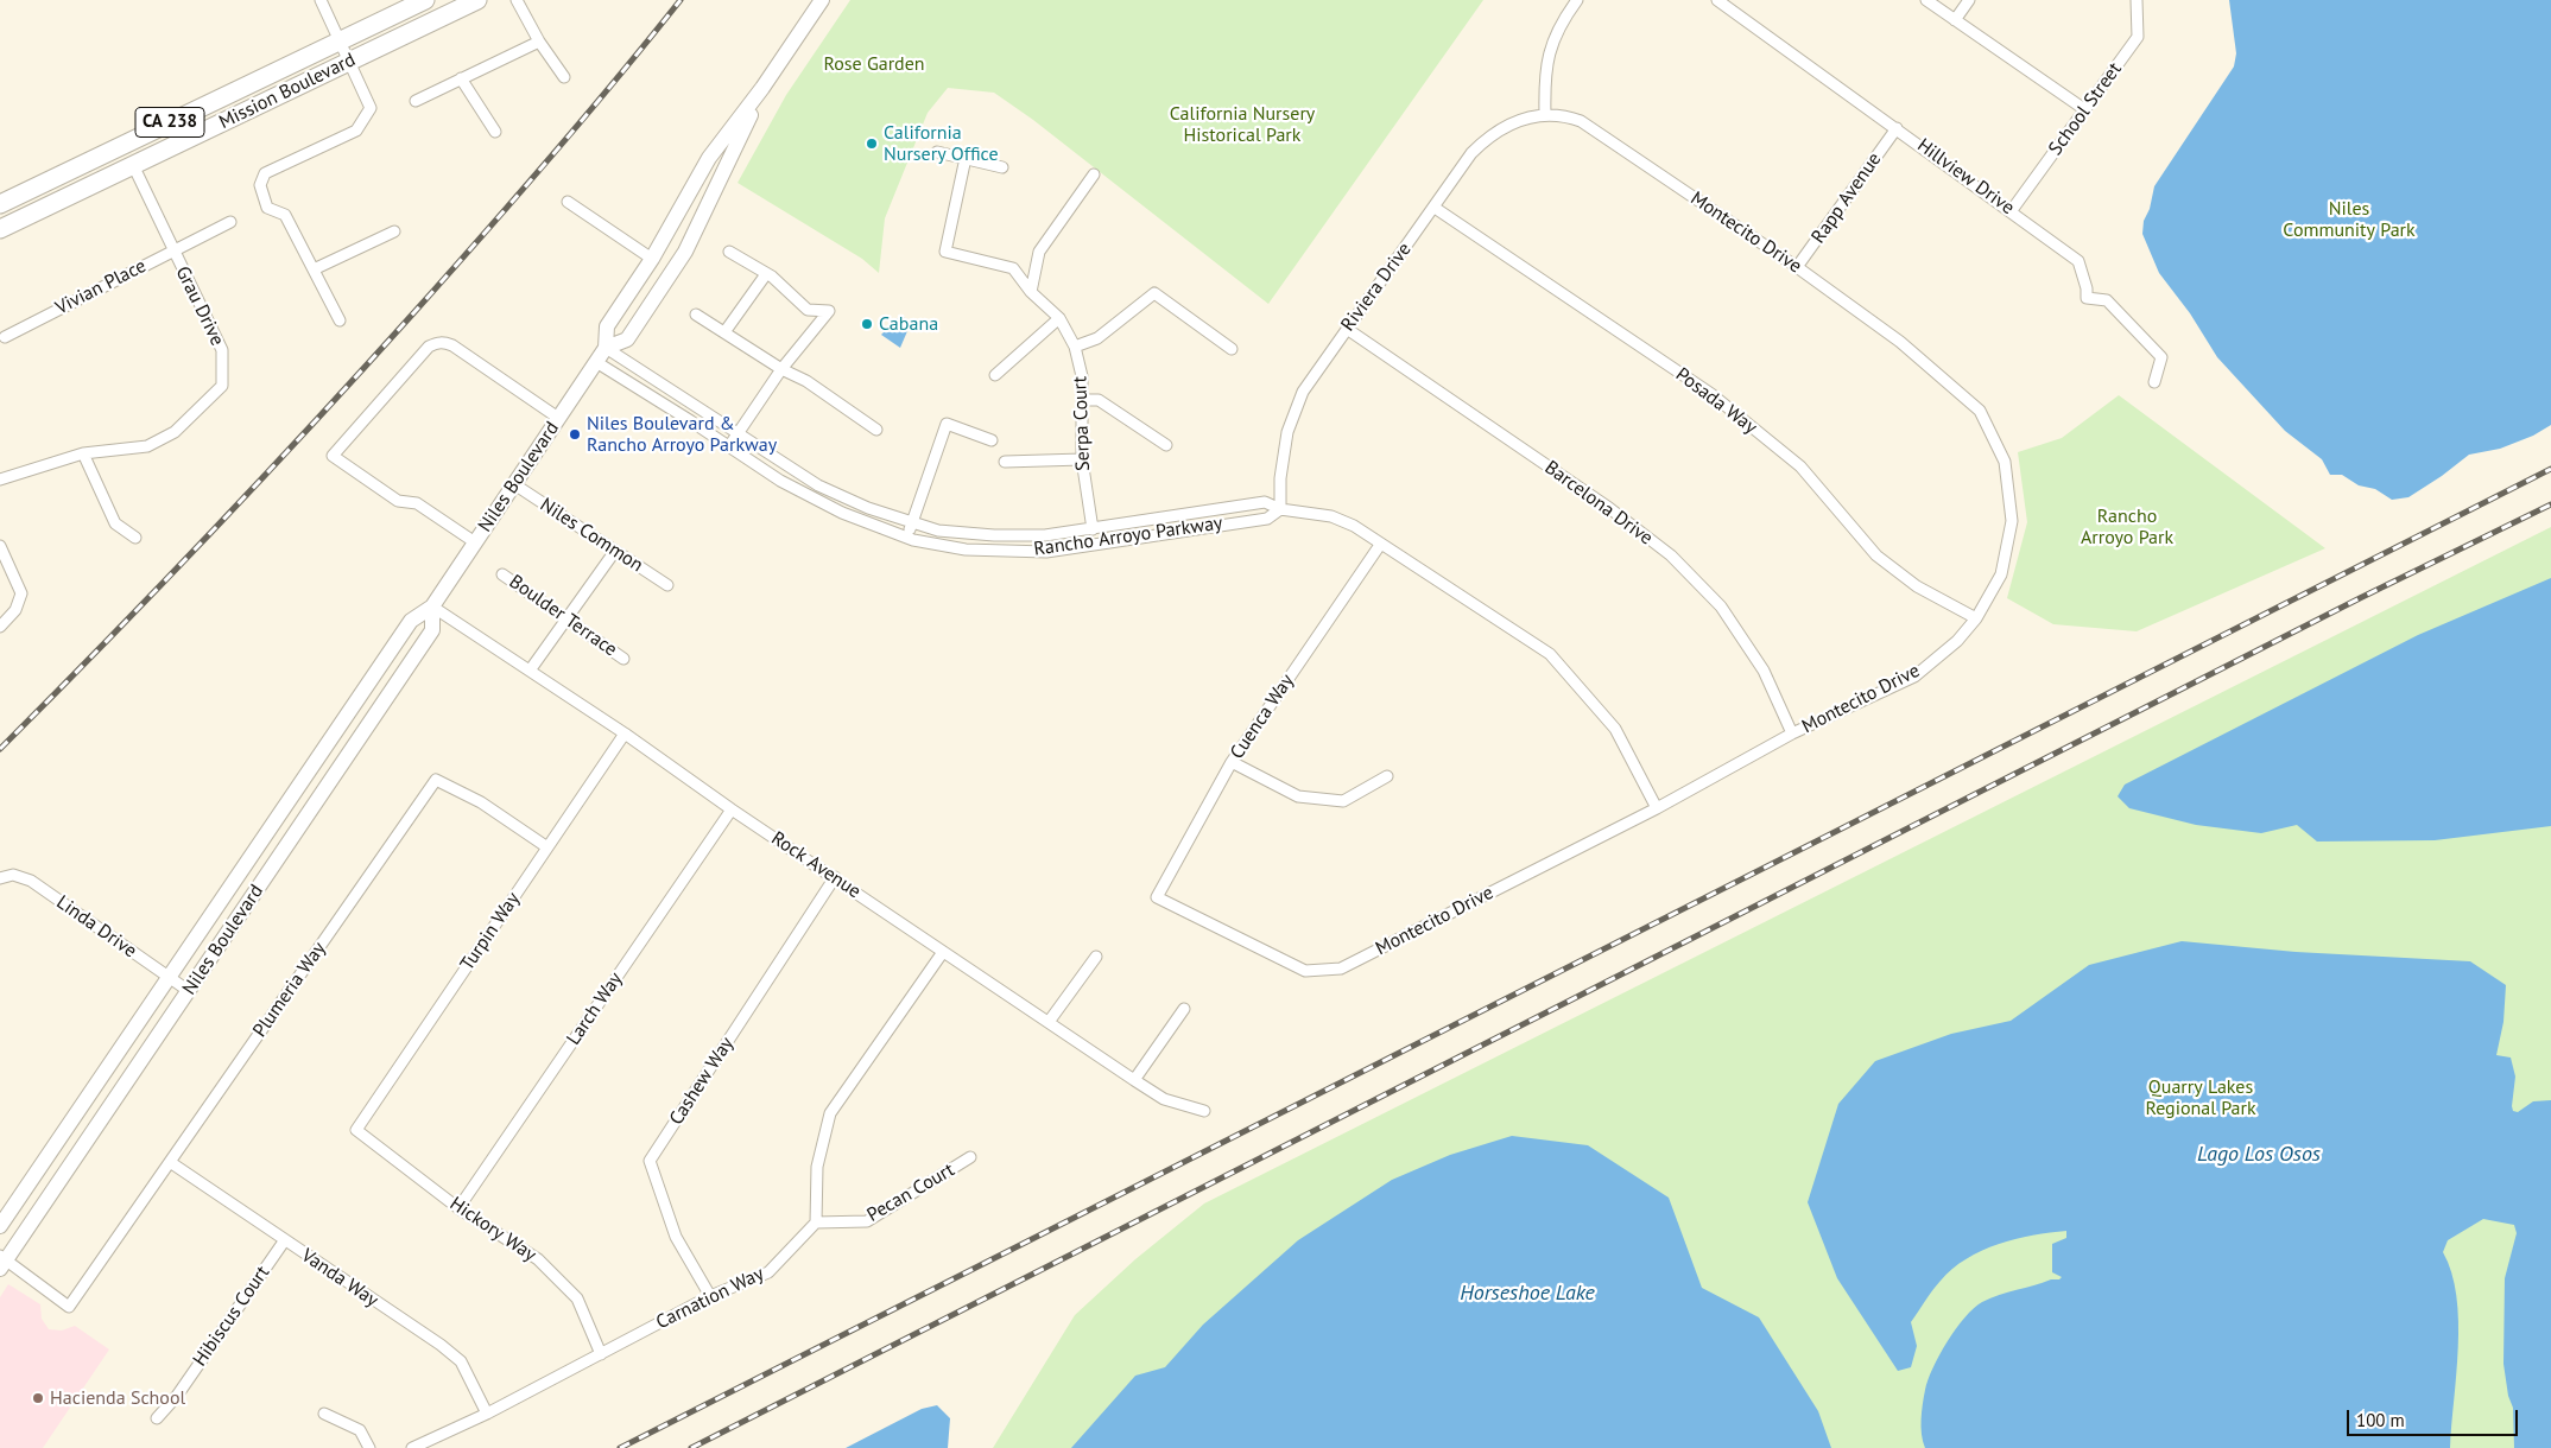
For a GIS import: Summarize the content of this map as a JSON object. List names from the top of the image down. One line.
{"streets":{"main road":["Mission Boulevard","CA 238","Niles Boulevard"],"street":["School Street","Hillview Drive","Rapp Avenue","Montecito Drive","Vivian Place","Riviera Drive","Grau Drive","Posada Way","Serpa Court","Barcelona Drive","Niles Common","Rancho Arroyo Parkway","Boulder Terrace","Cuenca Way","Rock Avenue","Linda Drive","Turpin Way","Plumeria Way","Larch Way","Cashew Way","Pecan Court","Hickory Way","Vanda Way","Carnation Way","Hibiscus Court"]},"crossings":[["Mission Boulevard","Grau Drive"],["School Street","Hillview Drive"],["Hillview Drive","Rapp Avenue"],["Rapp Avenue","Montecito Drive"],["Montecito Drive","Riviera Drive"],["Montecito Drive","Posada Way"],["Montecito Drive","Barcelona Drive"],["Montecito Drive","Rancho Arroyo Parkway"],["Montecito Drive","Cuenca Way"],["Vivian Place","Grau Drive"],["Riviera Drive","Posada Way"],["Riviera Drive","Barcelona Drive"],["Riviera Drive","Rancho Arroyo Parkway"],["Serpa Court","Rancho Arroyo Parkway"],["Niles Boulevard","Niles Common"],["Niles Boulevard","Rancho Arroyo Parkway"],["Niles Boulevard","Rock Avenue"],["Niles Boulevard","Linda Drive"],["Niles Boulevard","Plumeria Way"],["Rancho Arroyo Parkway","Cuenca Way"],["Rock Avenue","Turpin Way"],["Rock Avenue","Larch Way"],["Rock Avenue","Cashew Way"],["Turpin Way","Plumeria Way"],["Turpin Way","Hickory Way"],["Plumeria Way","Vanda Way"],["Larch Way","Hickory Way"],["Cashew Way","Carnation Way"],["Pecan Court","Carnation Way"],["Hickory Way","Carnation Way"],["Vanda Way","Carnation Way"],["Vanda Way","Hibiscus Court"]],"water":["Lago Los Osos","Horseshoe Lake"],"parks":["Rose Garden","California Nursery Historical Park","Niles Community Park","Rancho Arroyo Park","Quarry Lakes Regional Park"],"places":["California Nursery Office","Cabana","Niles Boulevard & Rancho Arroyo Parkway","Hacienda School"],"scale_bar":"100 m"}
